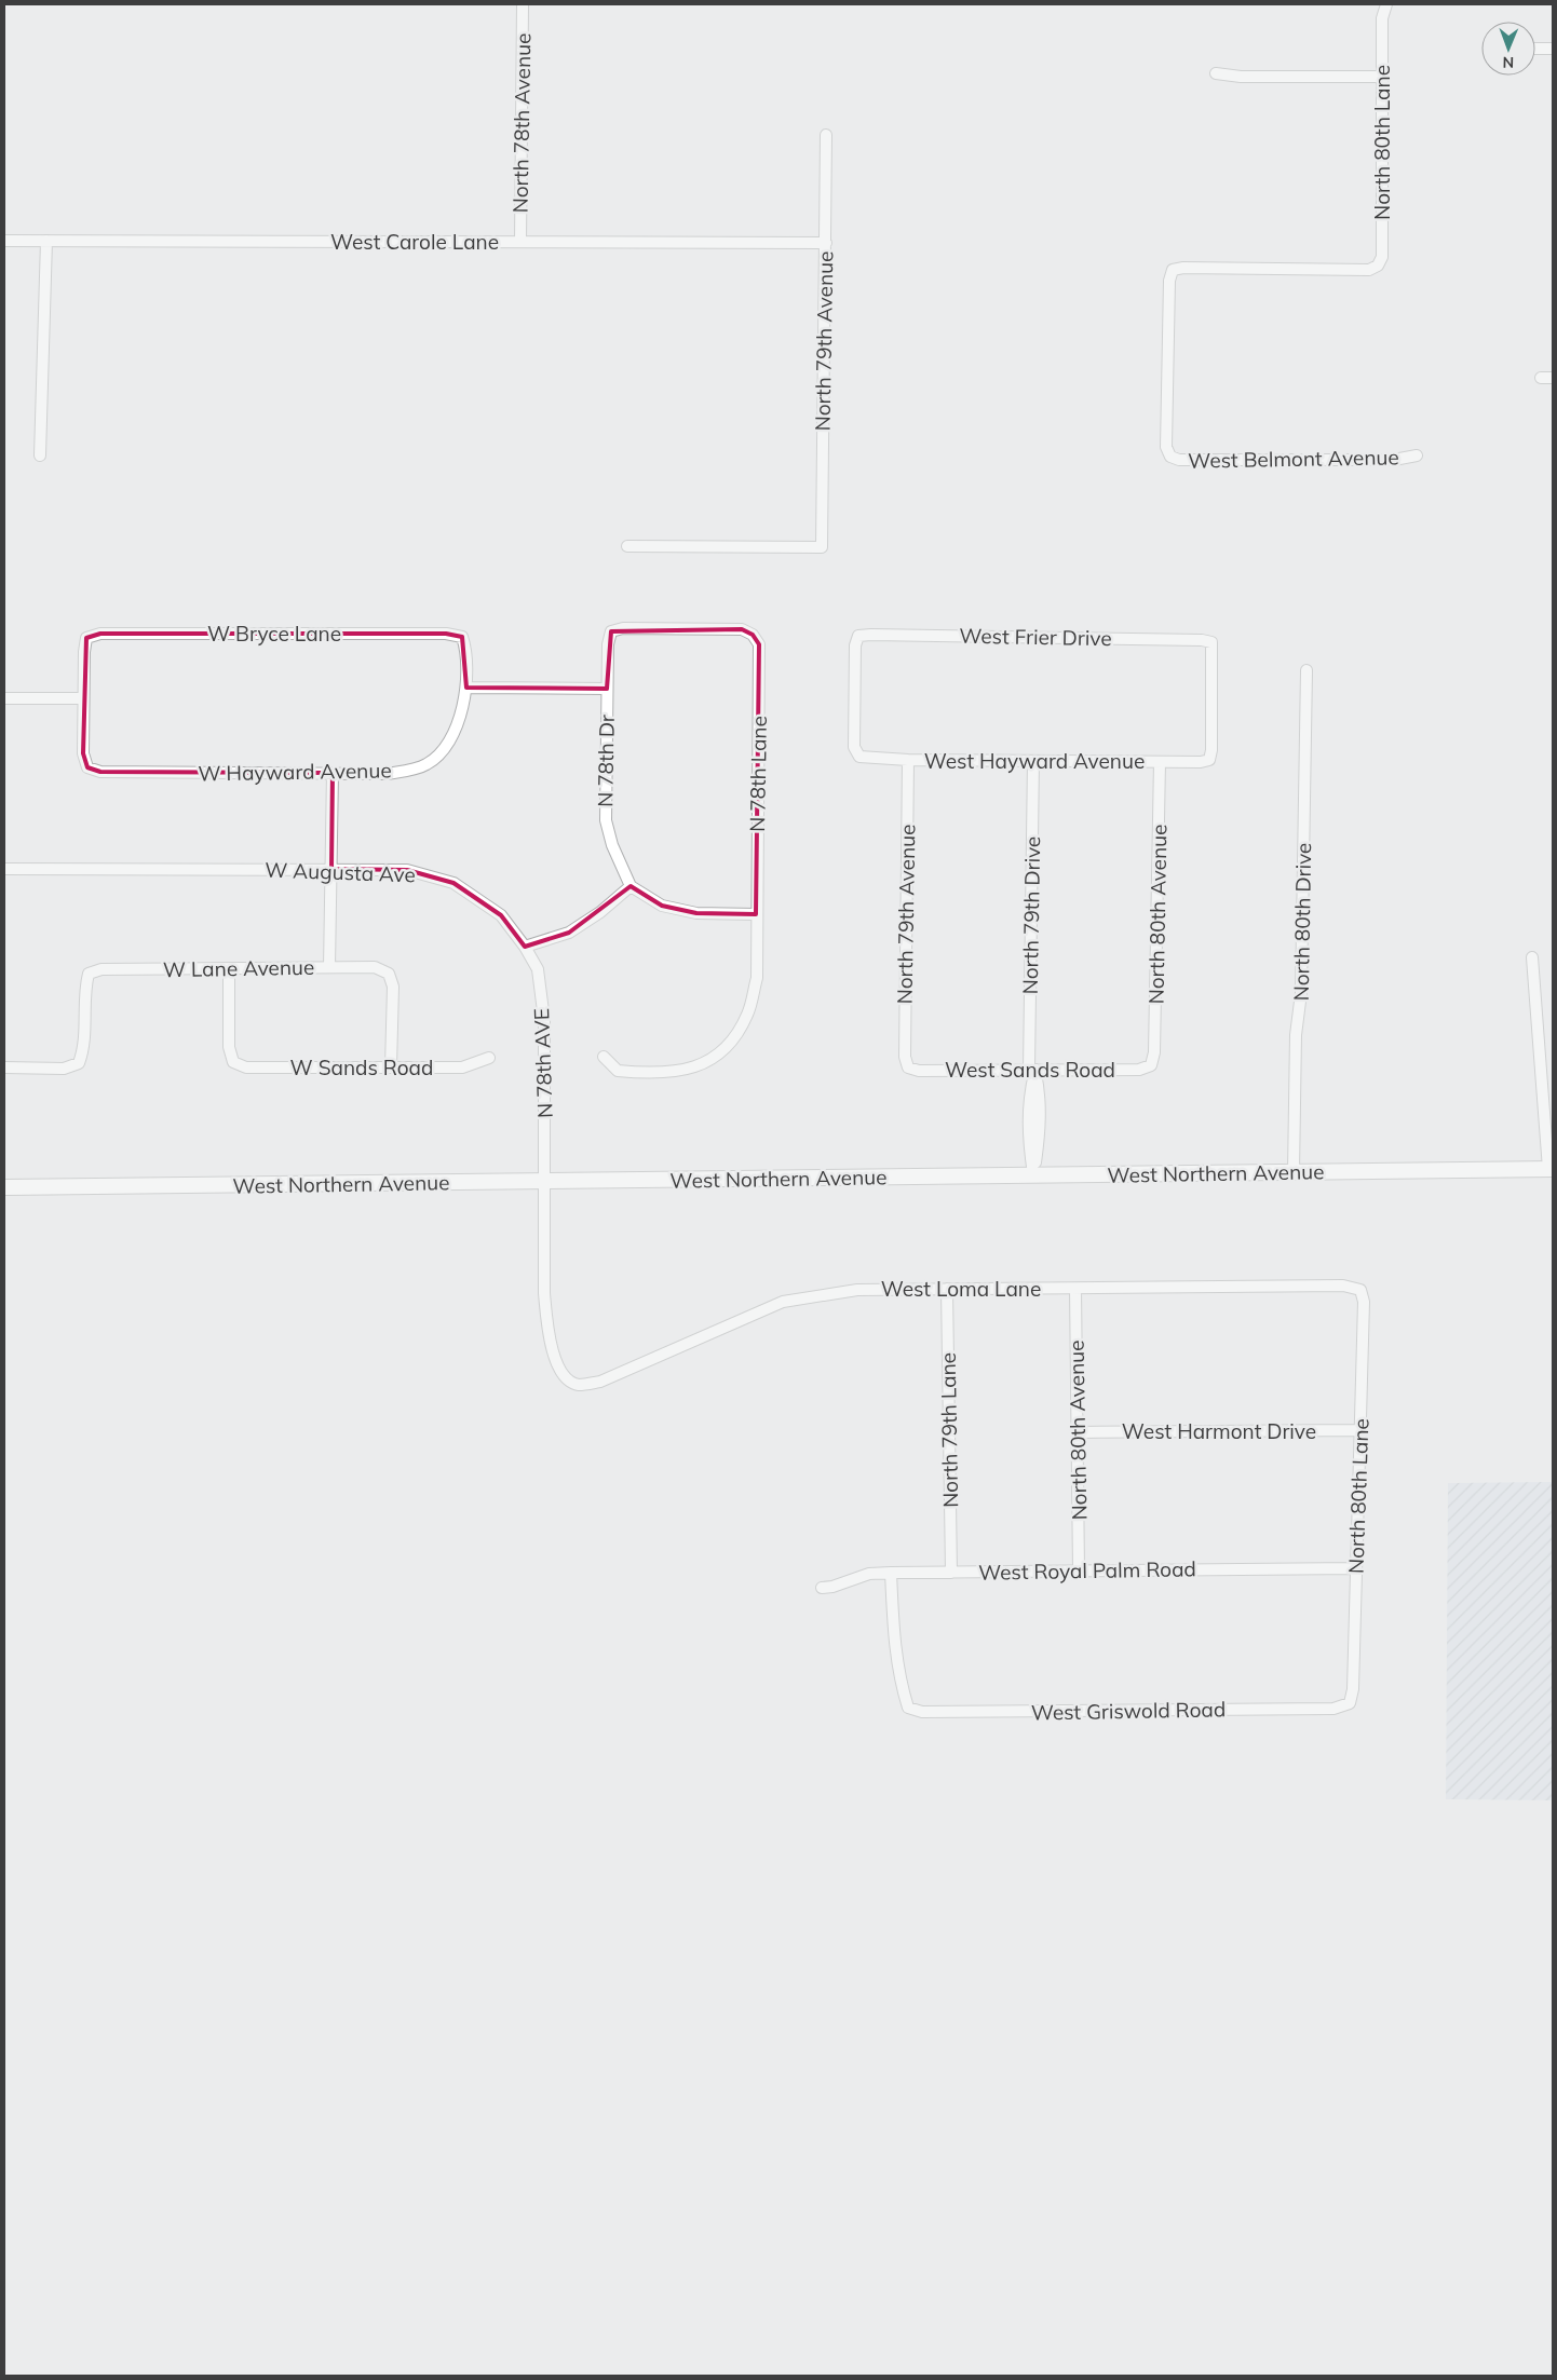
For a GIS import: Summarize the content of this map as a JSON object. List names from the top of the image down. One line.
{"streets":{"main road":["West Northern Avenue"],"street":["North 78th Avenue","North 80th Lane","West Carole Lane","North 79th Avenue","West Belmont Avenue","W Bryce Lane","West Frier Drive","N 78th Dr","West Hayward Avenue","W Hayward Avenue","N 78th Lane","W Augusta Ave","North 80th Avenue","North 79th Drive","North 80th Drive","W Lane Avenue","N 78th AVE","W Sands Road","West Sands Road","West Loma Lane","North 79th Lane","West Harmont Drive","West Royal Palm Road","West Griswold Road"]},"crossings":[["North 78th Avenue","West Carole Lane"],["North 80th Lane","West Belmont Avenue"],["North 80th Lane","West Loma Lane"],["North 80th Lane","West Harmont Drive"],["North 80th Lane","West Royal Palm Road"],["North 80th Lane","West Griswold Road"],["West Carole Lane","North 79th Avenue"],["North 79th Avenue","West Hayward Avenue"],["North 79th Avenue","West Sands Road"],["W Bryce Lane","W Hayward Avenue"],["West Frier Drive","West Hayward Avenue"],["N 78th Dr","N 78th Lane"],["West Hayward Avenue","North 80th Avenue"],["West Hayward Avenue","North 79th Drive"],["W Augusta Ave","N 78th AVE"],["North 80th Avenue","West Sands Road"],["North 80th Avenue","West Loma Lane"],["North 80th Avenue","West Harmont Drive"],["North 80th Avenue","West Royal Palm Road"],["North 79th Drive","West Sands Road"],["North 79th Drive","West Northern Avenue"],["North 80th Drive","West Northern Avenue"],["W Lane Avenue","W Sands Road"],["N 78th AVE","West Northern Avenue"],["N 78th AVE","West Loma Lane"],["West Northern Avenue","West Loma Lane"],["West Loma Lane","North 79th Lane"],["North 79th Lane","West Royal Palm Road"],["West Royal Palm Road","West Griswold Road"]],"north":"bottom"}
